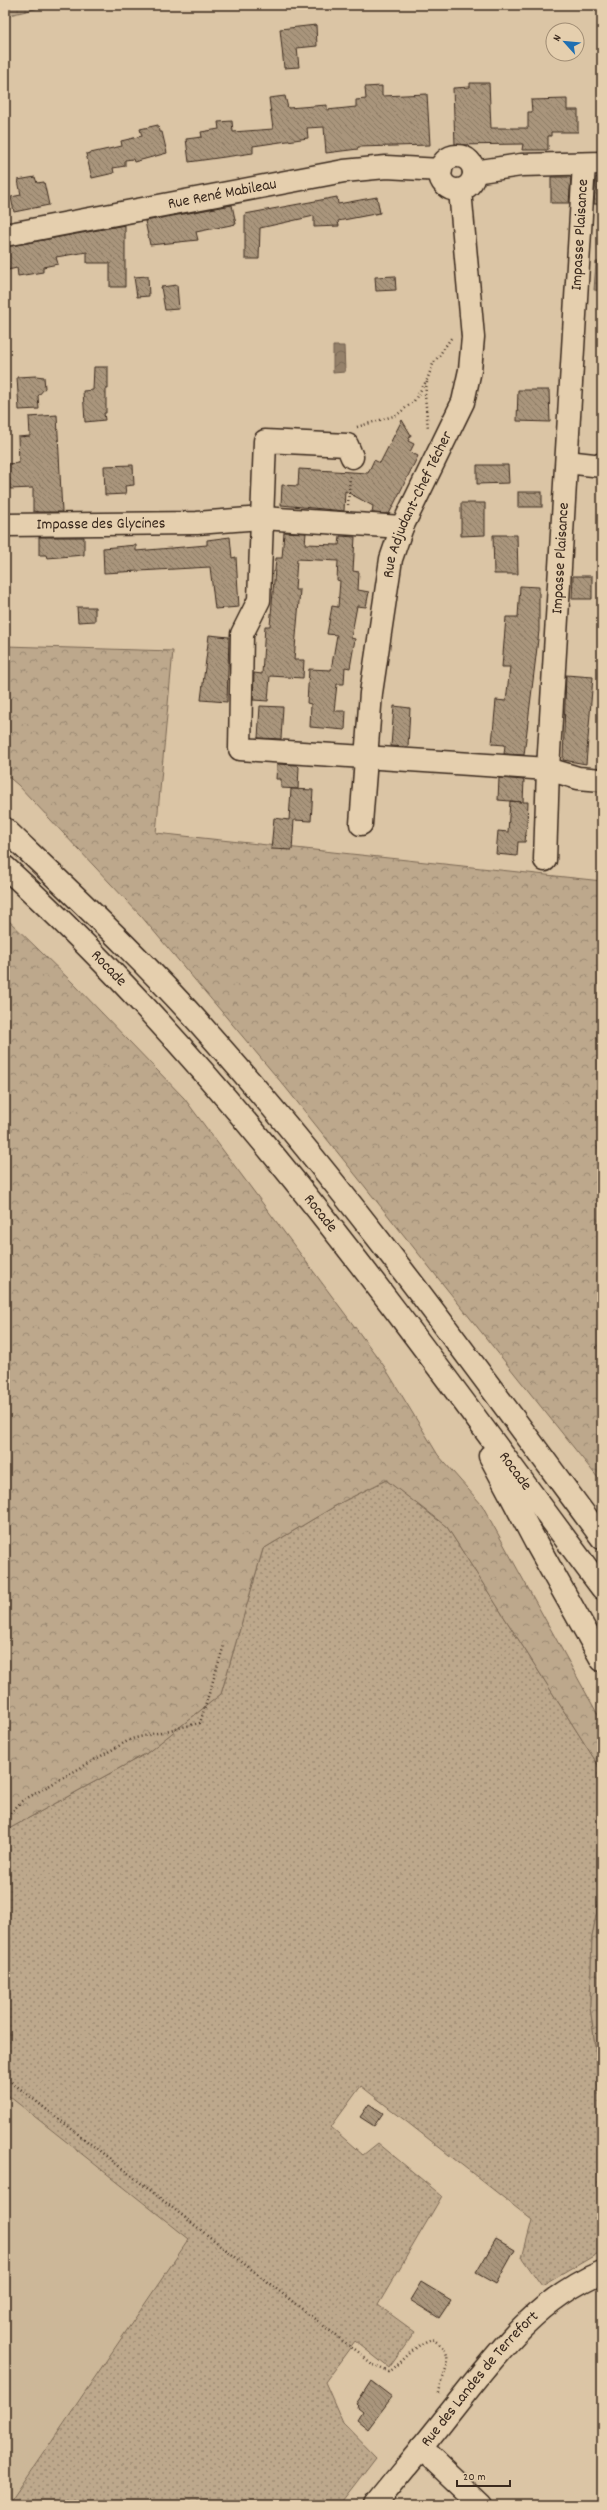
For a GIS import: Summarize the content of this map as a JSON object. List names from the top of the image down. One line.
{"streets":{"main road":["Rue René Mabileau","Impasse Plaisance","Rue Adjudant-Chef Técher","Impasse des Glycines","Rocade","Rue des Landes de Terrefort"]},"crossings":[["Rue René Mabileau","Rue Adjudant-Chef Técher"],["Rue Adjudant-Chef Técher","Impasse des Glycines"]],"scale_bar":"20 m","north":"top left"}
